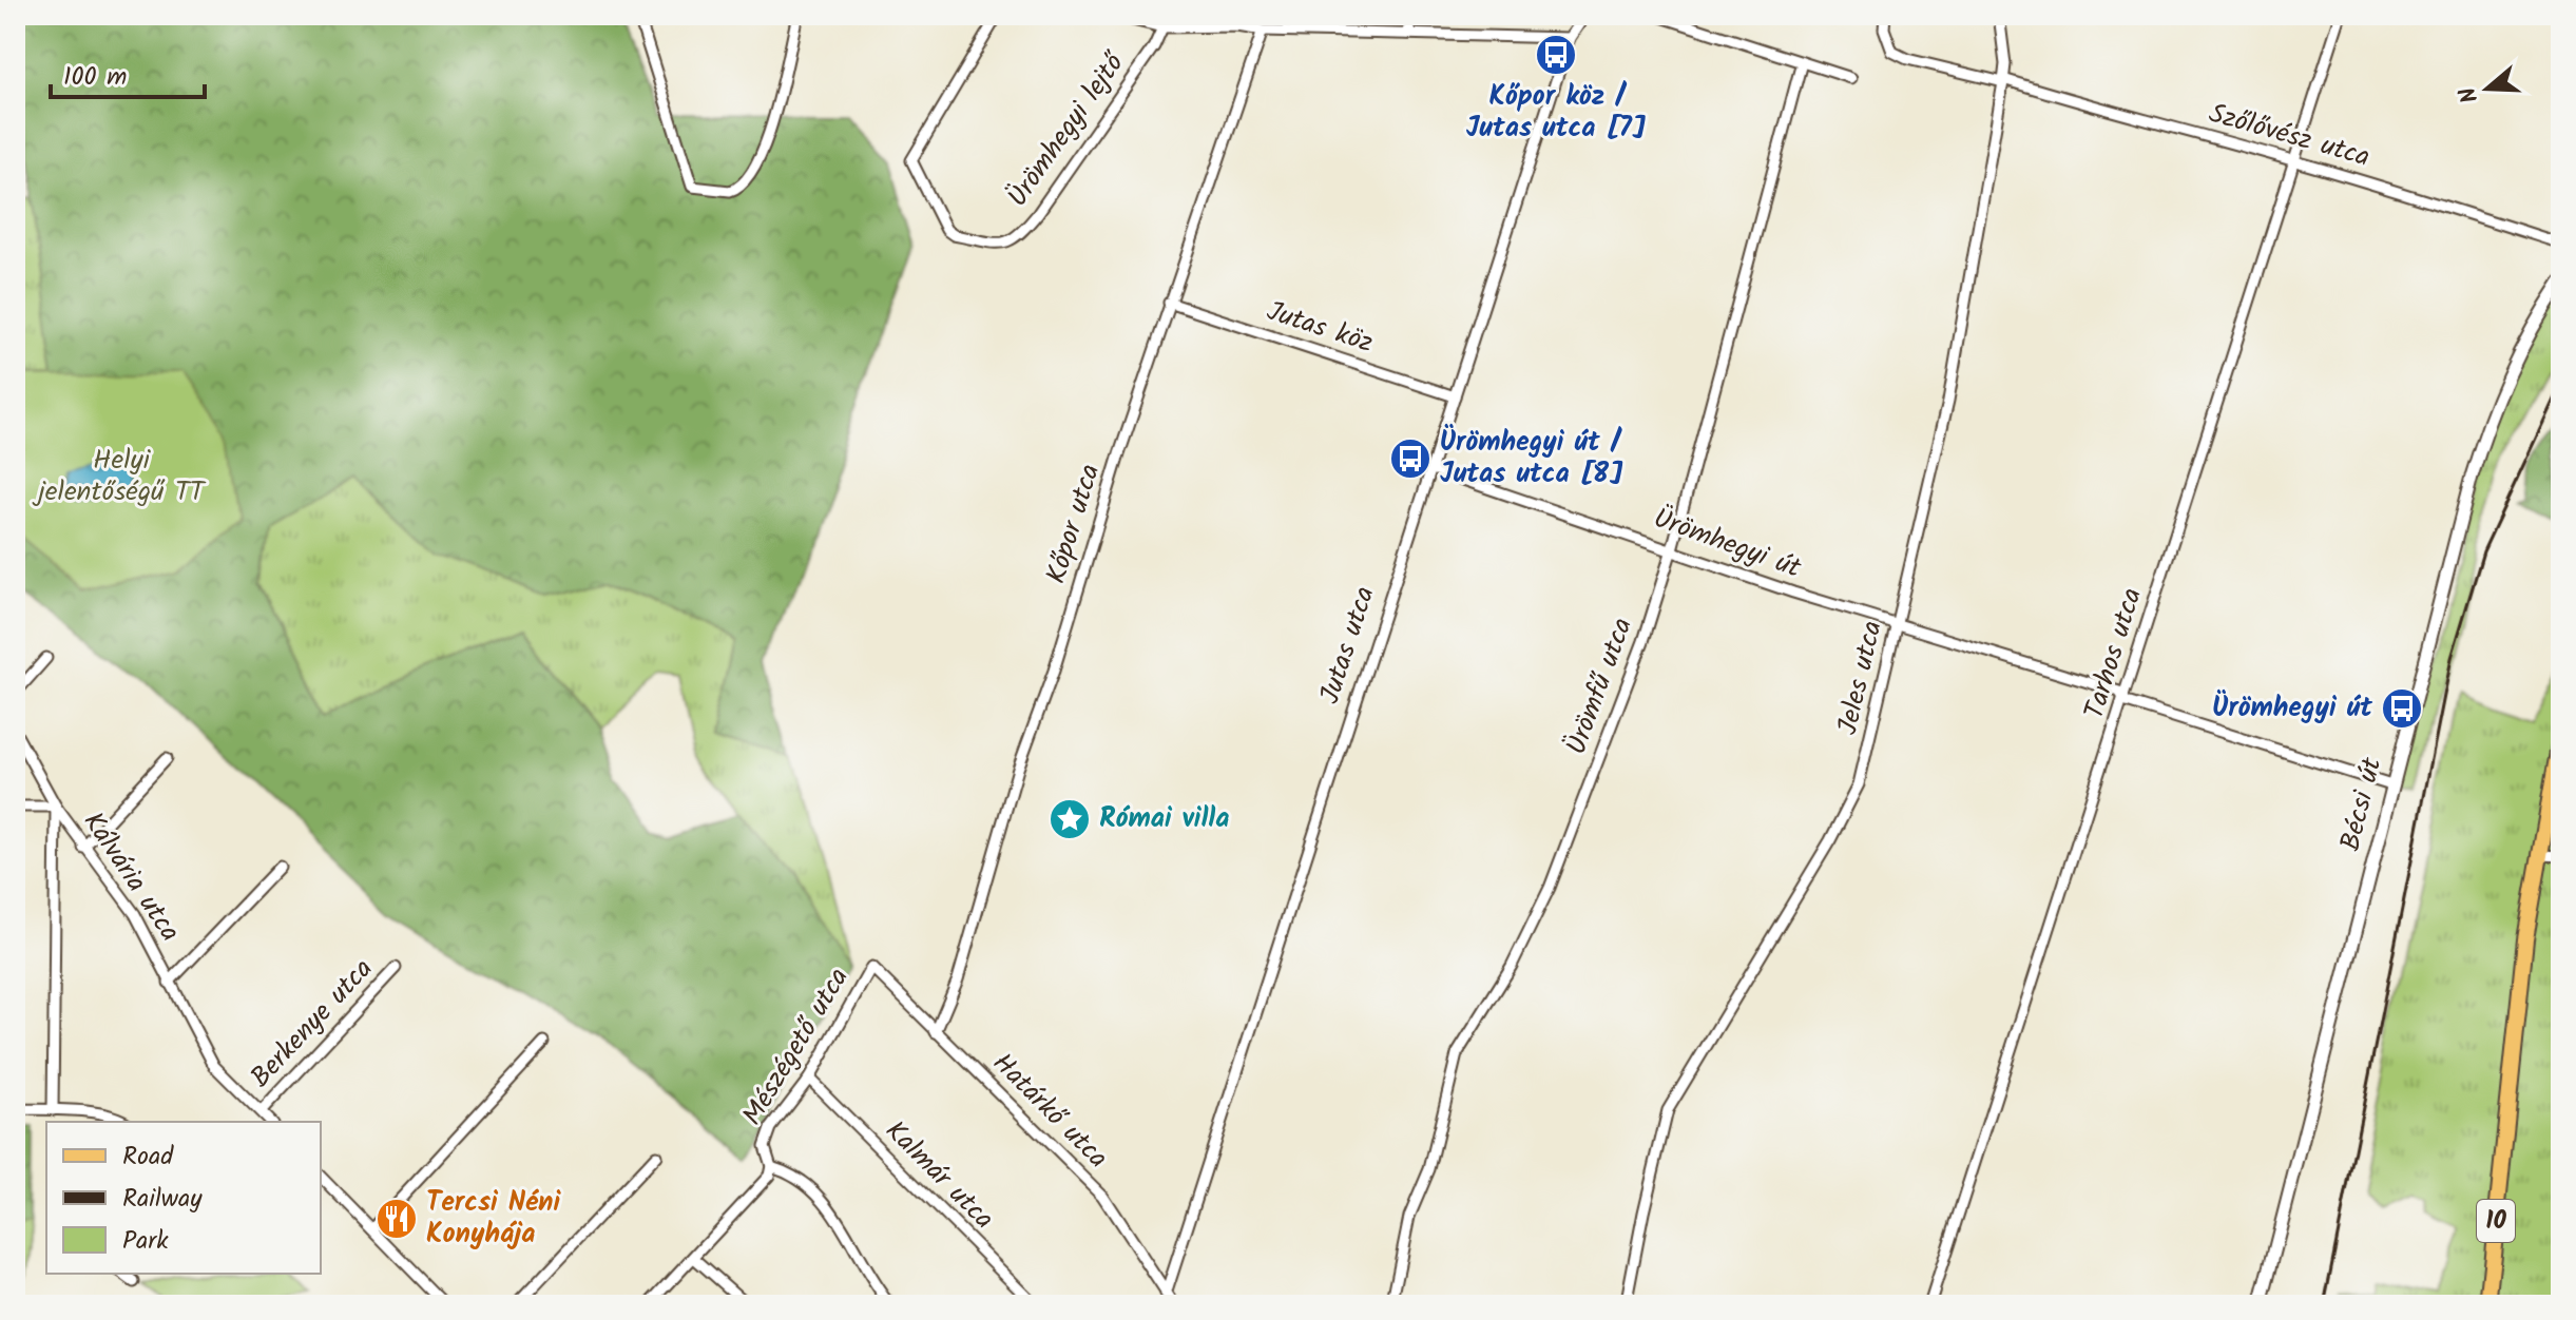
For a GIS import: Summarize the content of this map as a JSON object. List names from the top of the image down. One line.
{"streets":{"main road":["10"],"street":["Ürömhegyi lejtő","Szőlővész utca","Jutas köz","Kőpor utca","Ürömhegyi út","Jutas utca","Tarhos utca","Jeles utca","Ürömfű utca","Bécsi út","Kálvária utca","Berkenye utca","Mészégető utca","Határkő utca","Kalmár utca"]},"crossings":[["Szőlővész utca","Tarhos utca"],["Szőlővész utca","Jeles utca"],["Jutas köz","Kőpor utca"],["Jutas köz","Jutas utca"],["Kőpor utca","Határkő utca"],["Ürömhegyi út","Jutas utca"],["Ürömhegyi út","Tarhos utca"],["Ürömhegyi út","Jeles utca"],["Ürömhegyi út","Ürömfű utca"],["Ürömhegyi út","Bécsi út"],["Jutas utca","Határkő utca"],["Kálvária utca","Berkenye utca"],["Mészégető utca","Határkő utca"],["Mészégető utca","Kalmár utca"]],"parks":["Helyi jelentőségű TT"],"places":{"bus stop":["Kőpor köz / Jutas utca [7]","Ürömhegyi út / Jutas utca [8]","Ürömhegyi út"],"place":["Római villa"],"restaurant":["Tercsi Néni Konyhája"]},"legend":["Road","Railway","Park"],"scale_bar":"100 m","north":"left"}
